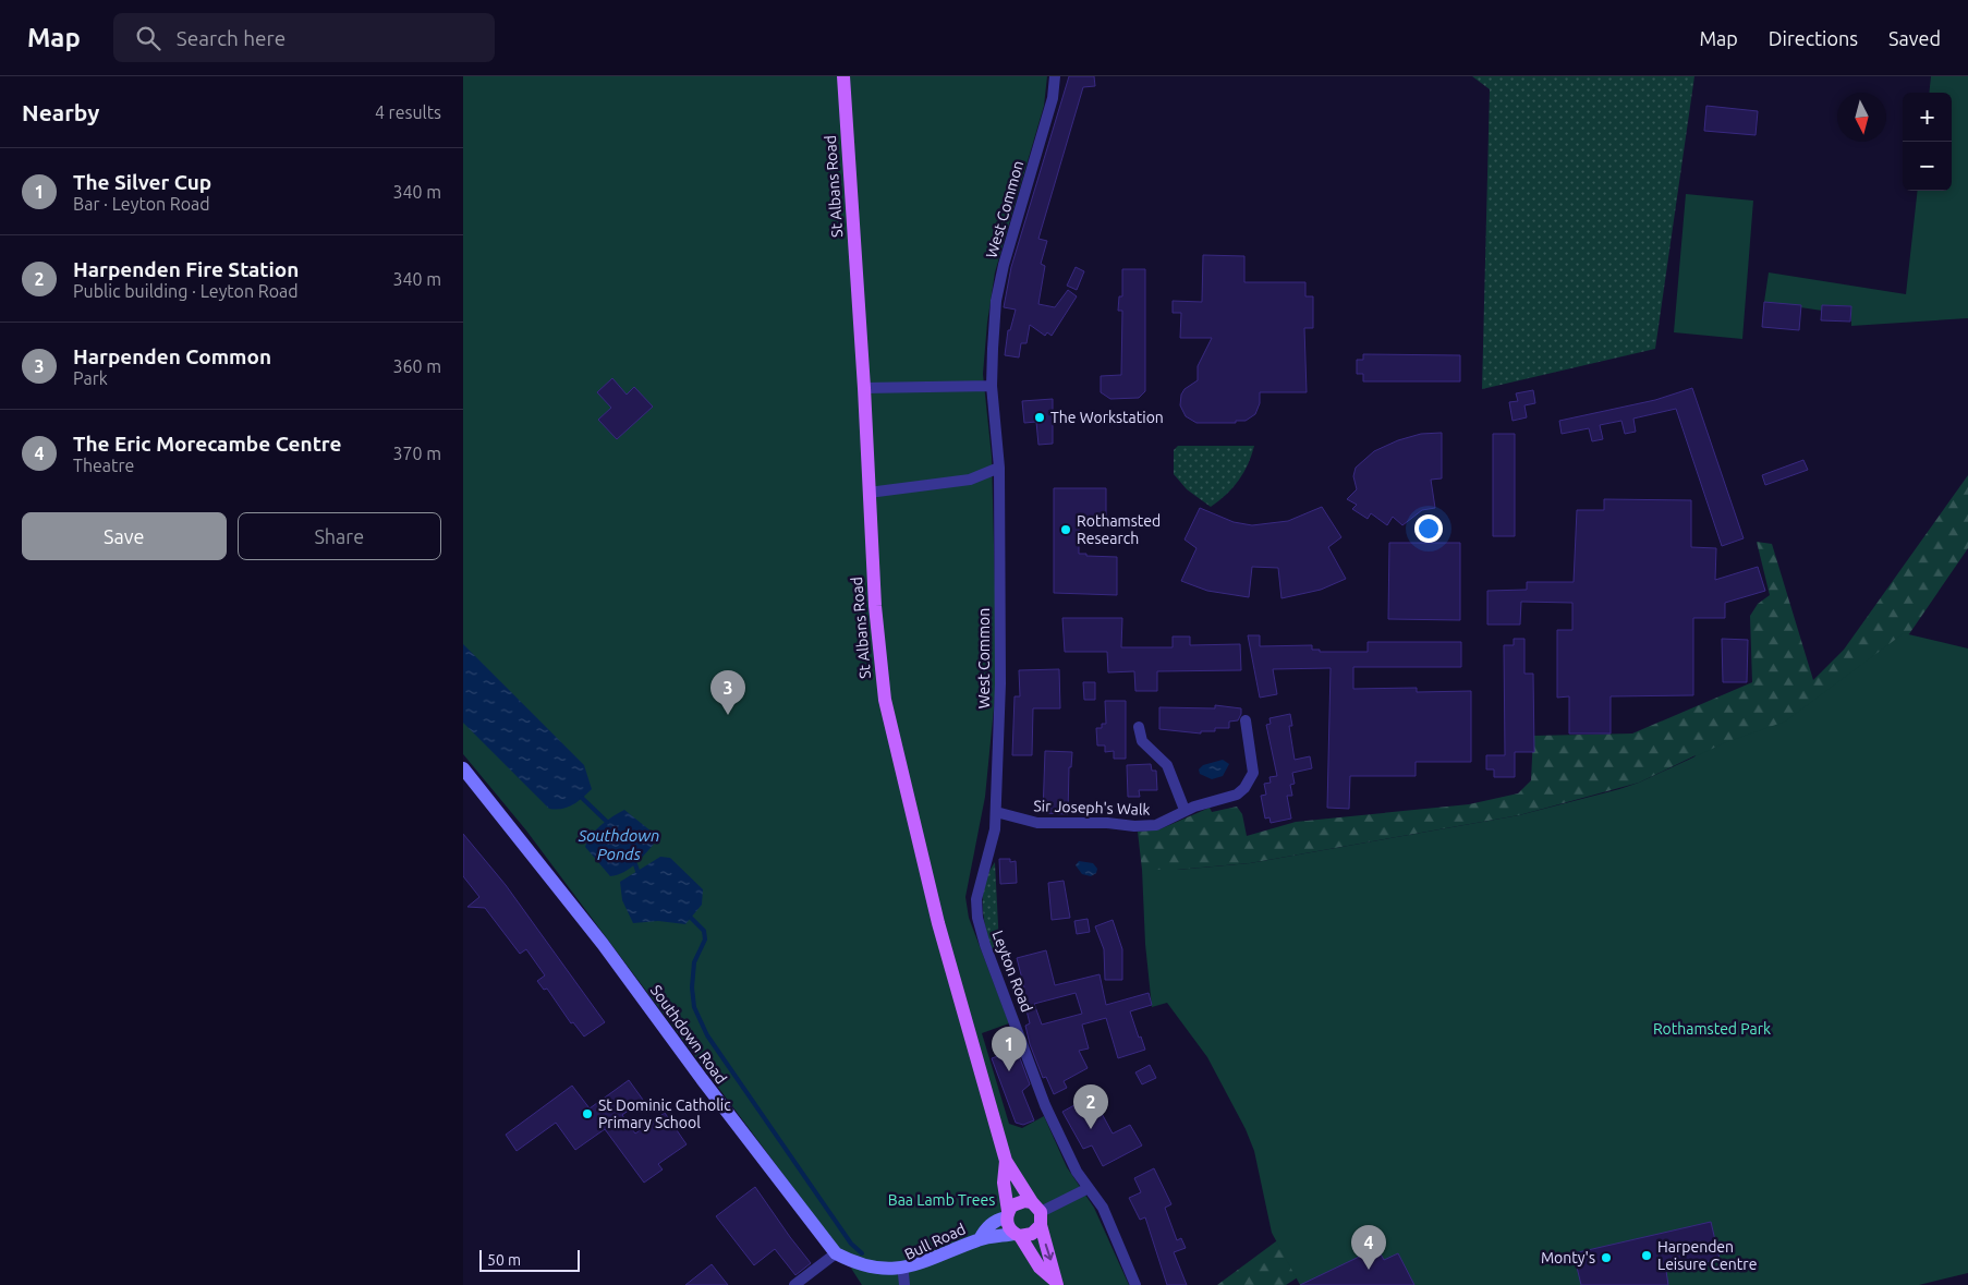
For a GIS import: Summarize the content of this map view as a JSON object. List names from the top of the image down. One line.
{"streets":{"main road":["St Albans Road"],"street":["West Common","Sir Joseph's Walk","Leyton Road","Southdown Road","Bull Road"]},"crossings":[["St Albans Road","Bull Road"],["West Common","Sir Joseph's Walk"],["West Common","Leyton Road"],["Southdown Road","Bull Road"]],"water":["Southdown Ponds"],"parks":["Rothamsted Park","Baa Lamb Trees"],"places":["The Workstation","Rothamsted Research","St Dominic Catholic Primary School","Harpenden Leisure Centre","Monty's"],"scale_bar":"50 m","north":"bottom","page":{"header":"Map","search":"Search here","nav":["Map","Directions","Saved"],"heading":["Nearby","4 results"],"map_buttons":["+","−"],"list":[{"mark":"1","name":"The Silver Cup","note":"Bar · Leyton Road","value":"340 m"},{"mark":"2","name":"Harpenden Fire Station","note":"Public building · Leyton Road","value":"340 m"},{"mark":"3","name":"Harpenden Common","note":"Park","value":"360 m"},{"mark":"4","name":"The Eric Morecambe Centre","note":"Theatre","value":"370 m"}],"buttons":["Save","Share"],"pins":["3","1","2","4"],"scale":"50 m"}}
